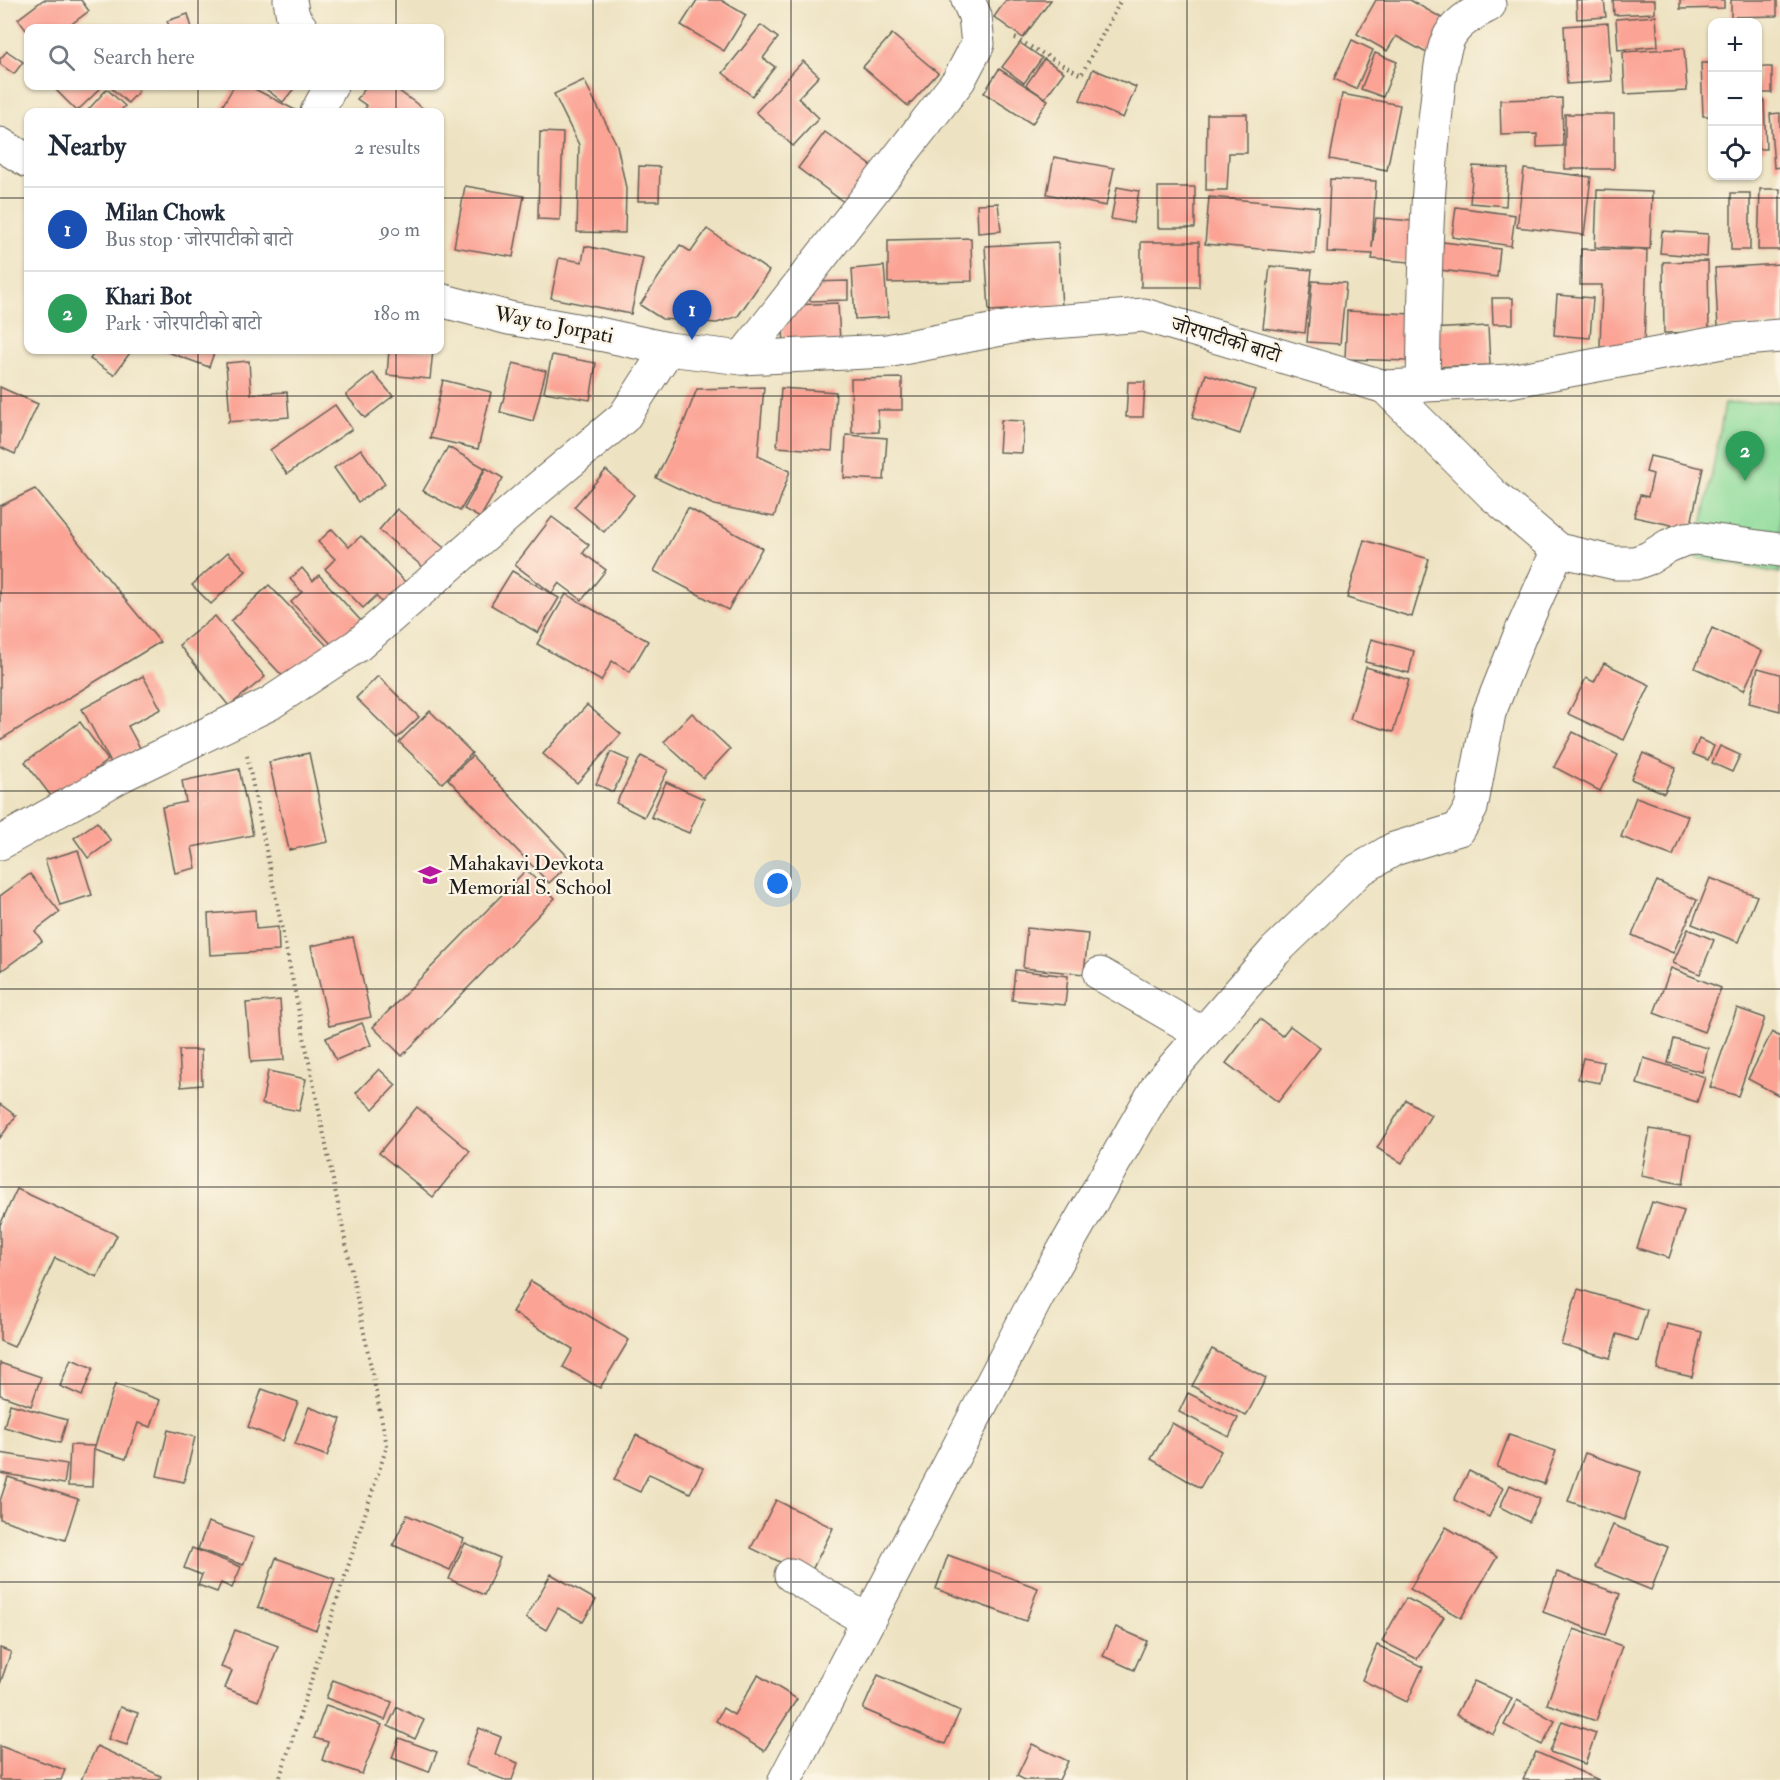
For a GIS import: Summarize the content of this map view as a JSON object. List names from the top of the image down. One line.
{"streets":{"street":["Way to Jorpati","जोरपाटीको बाटो"]},"crossings":[["Way to Jorpati","जोरपाटीको बाटो"]],"places":{"school or university":["Mahakavi Devkota Memorial S. School"]},"page":{"map_buttons":["+","−"],"search":"Search here","heading":["Nearby","2 results"],"list":[{"mark":"1","name":"Milan Chowk","note":"Bus stop · जोरपाटीको बाटो","value":"90 m"},{"mark":"2","name":"Khari Bot","note":"Park · जोरपाटीको बाटो","value":"180 m"}],"pins":["1","2"]}}
